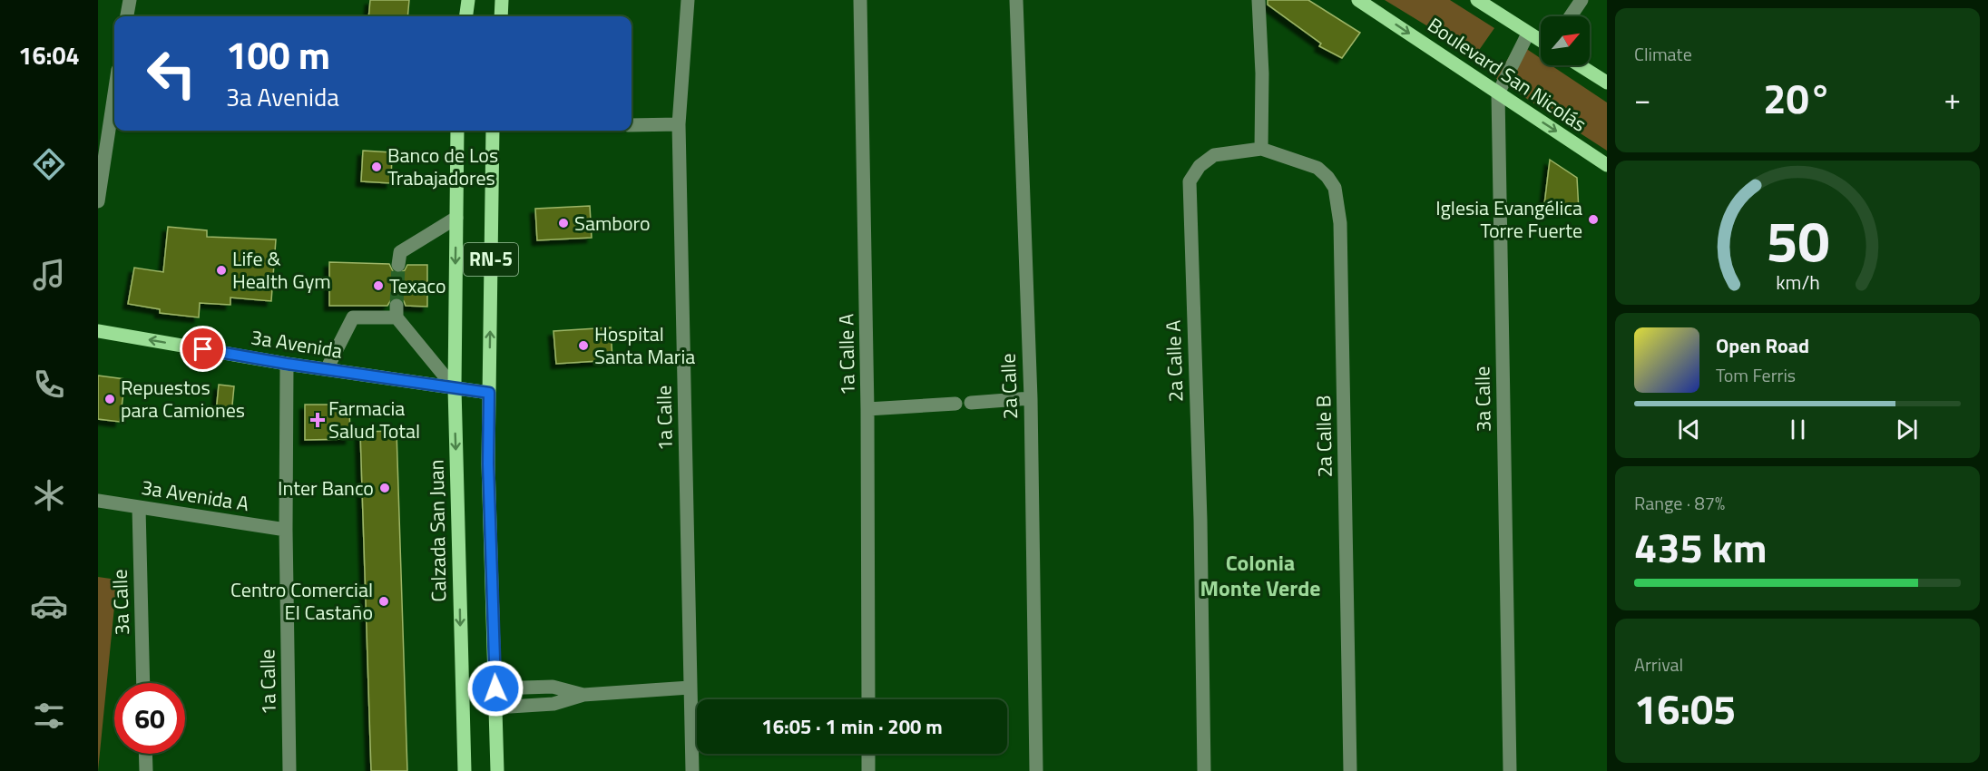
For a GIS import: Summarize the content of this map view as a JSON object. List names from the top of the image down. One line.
{"streets":{"main road":["Boulevard San Nicolás","RN-5","3a Avenida","Calzada San Juan"],"street":["1a Calle A","2a Calle A","2a Calle","3a Calle","1a Calle","2a Calle B","3a Avenida A"]},"crossings":[["Boulevard San Nicolás","3a Calle"],["RN-5","3a Avenida"],["3a Avenida","1a Calle"],["3a Avenida","Calzada San Juan"],["2a Calle A","2a Calle B"],["3a Calle","3a Avenida A"],["1a Calle","3a Avenida A"]],"one_way":["3a Avenida"],"districts":["Colonia Monte Verde"],"places":{"other":["Banco de Los Trabajadores","Iglesia Evangélica Torre Fuerte","Samboro","Life & Health Gym","Texaco","Hospital Santa Maria","Repuestos para Camiones","Inter Banco","Centro Comercial El Castaño"],"health":["Farmacia Salud Total"]},"north":"top right","page":{"tabs":"16:04","tile":["Climate",["Range · 87%","435 km"],["Arrival","16:05"]],"turn":["100 m","3a Avenida"],"heat":["−","20°","+"],"song":["Open Road","Tom Ferris"],"limit":"60","trip":"16:05 · 1 min · 200 m","gauge":["50","km/h"]}}
